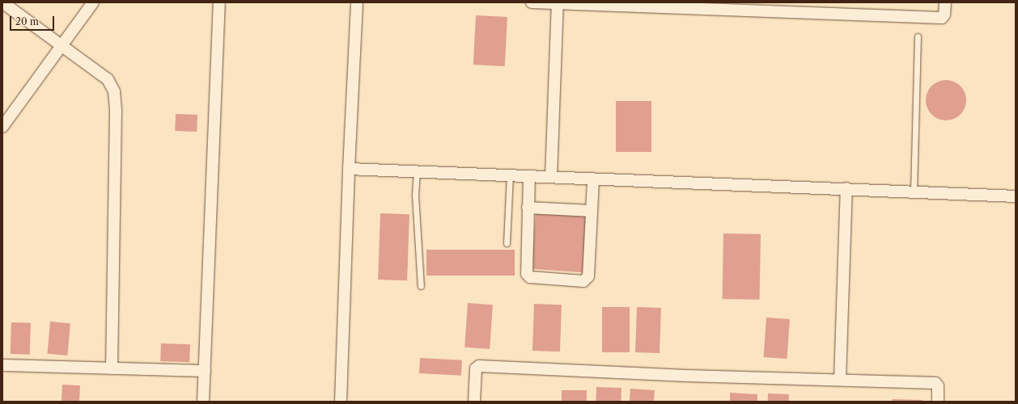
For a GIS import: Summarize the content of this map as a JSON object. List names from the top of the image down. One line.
{"scale_bar":"20 m"}
